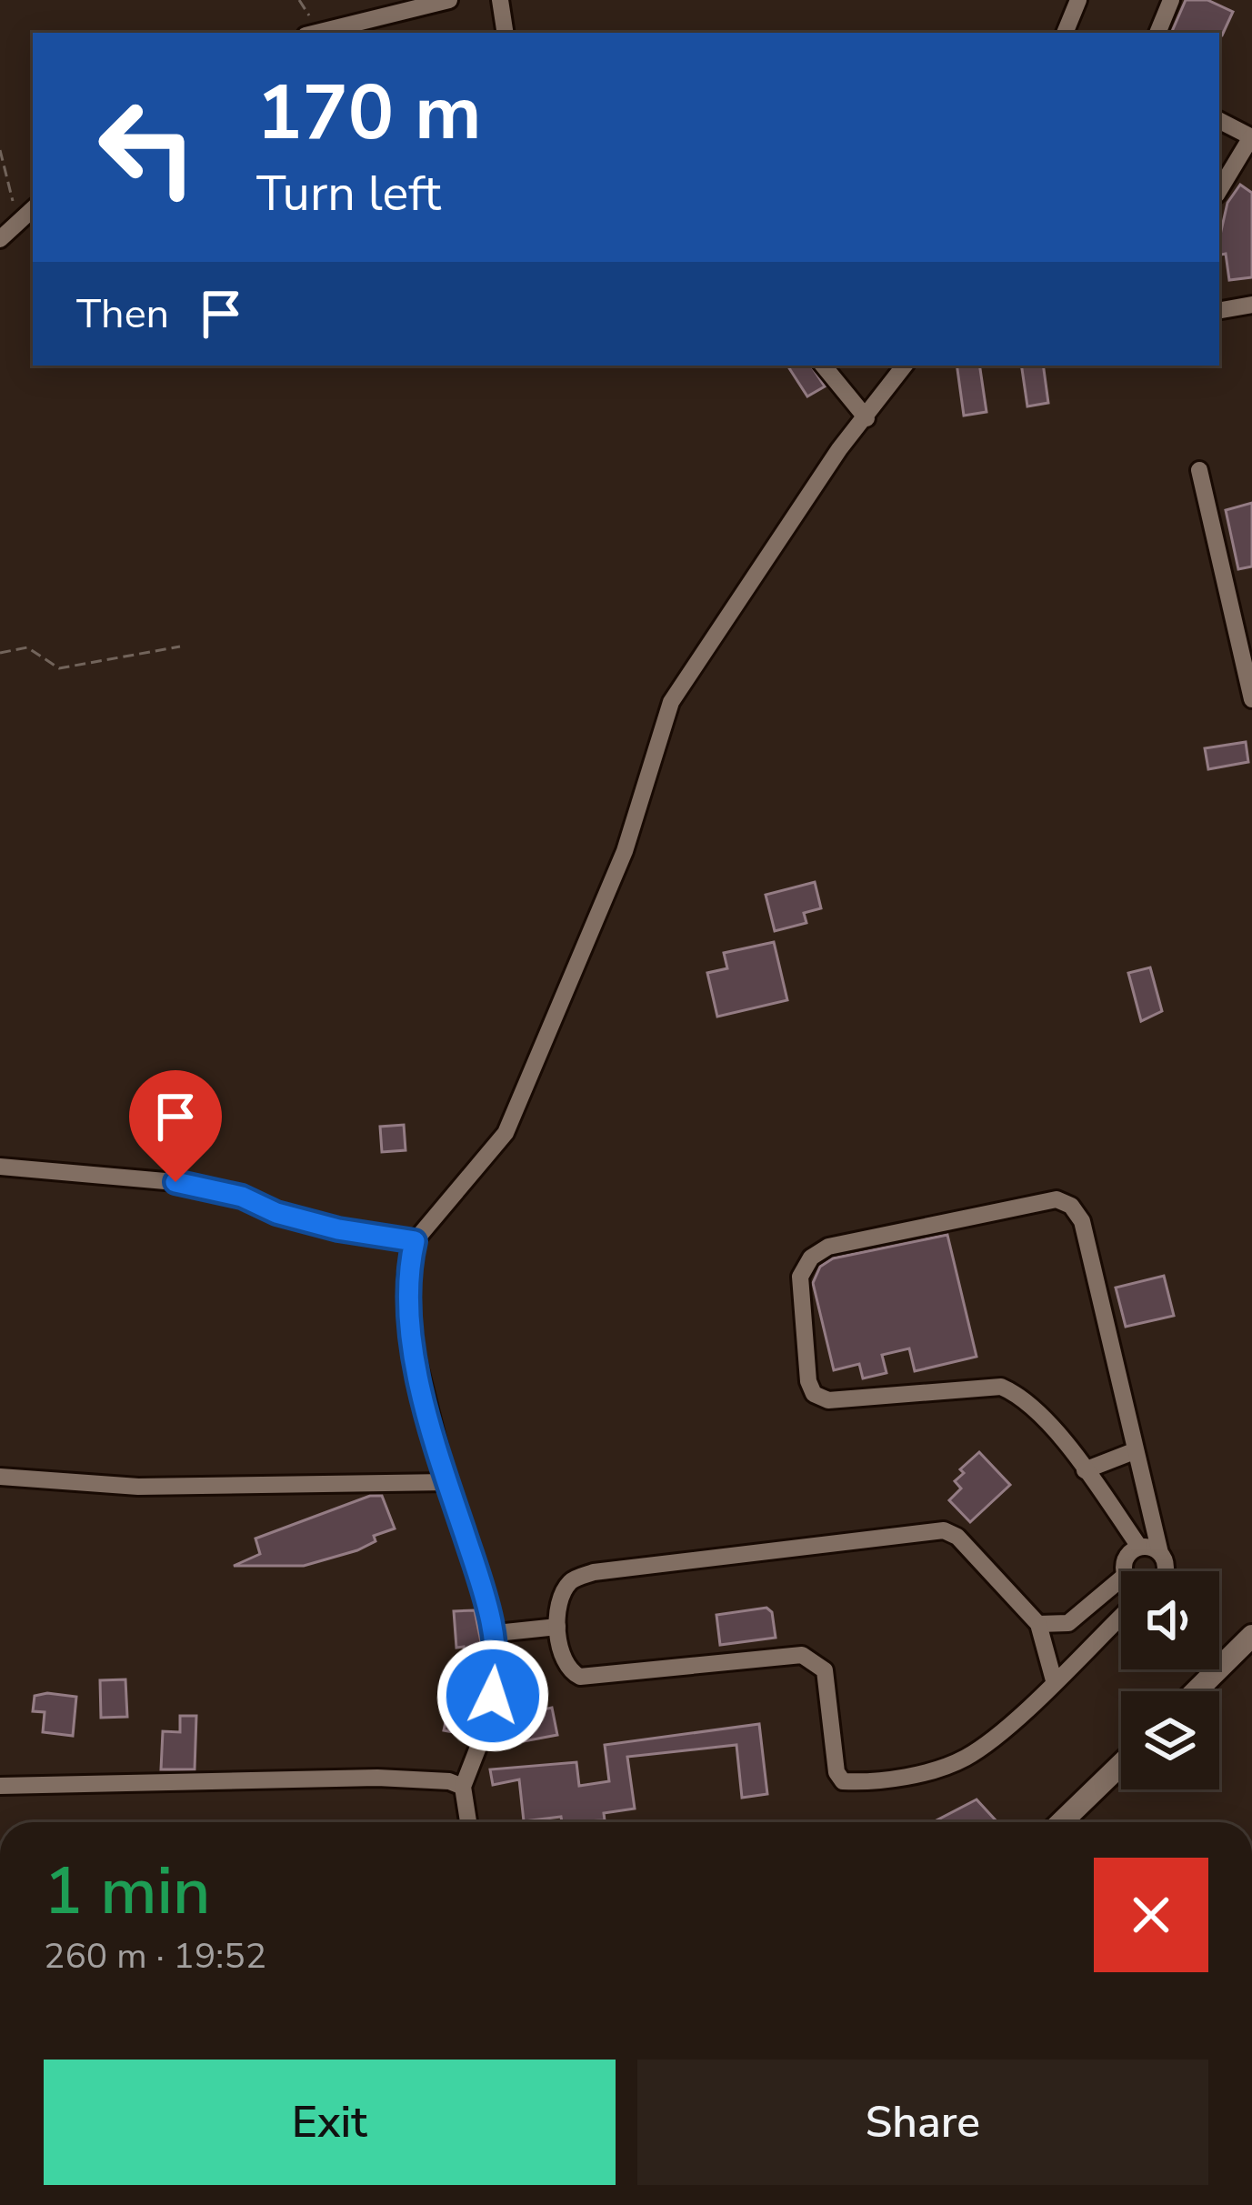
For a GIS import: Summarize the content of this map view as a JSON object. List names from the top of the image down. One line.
{"page":{"turn":["170 m","Turn left"],"then":"Then","heading":["1 min","260 m · 19:52"],"buttons":["Exit","Share"]}}
